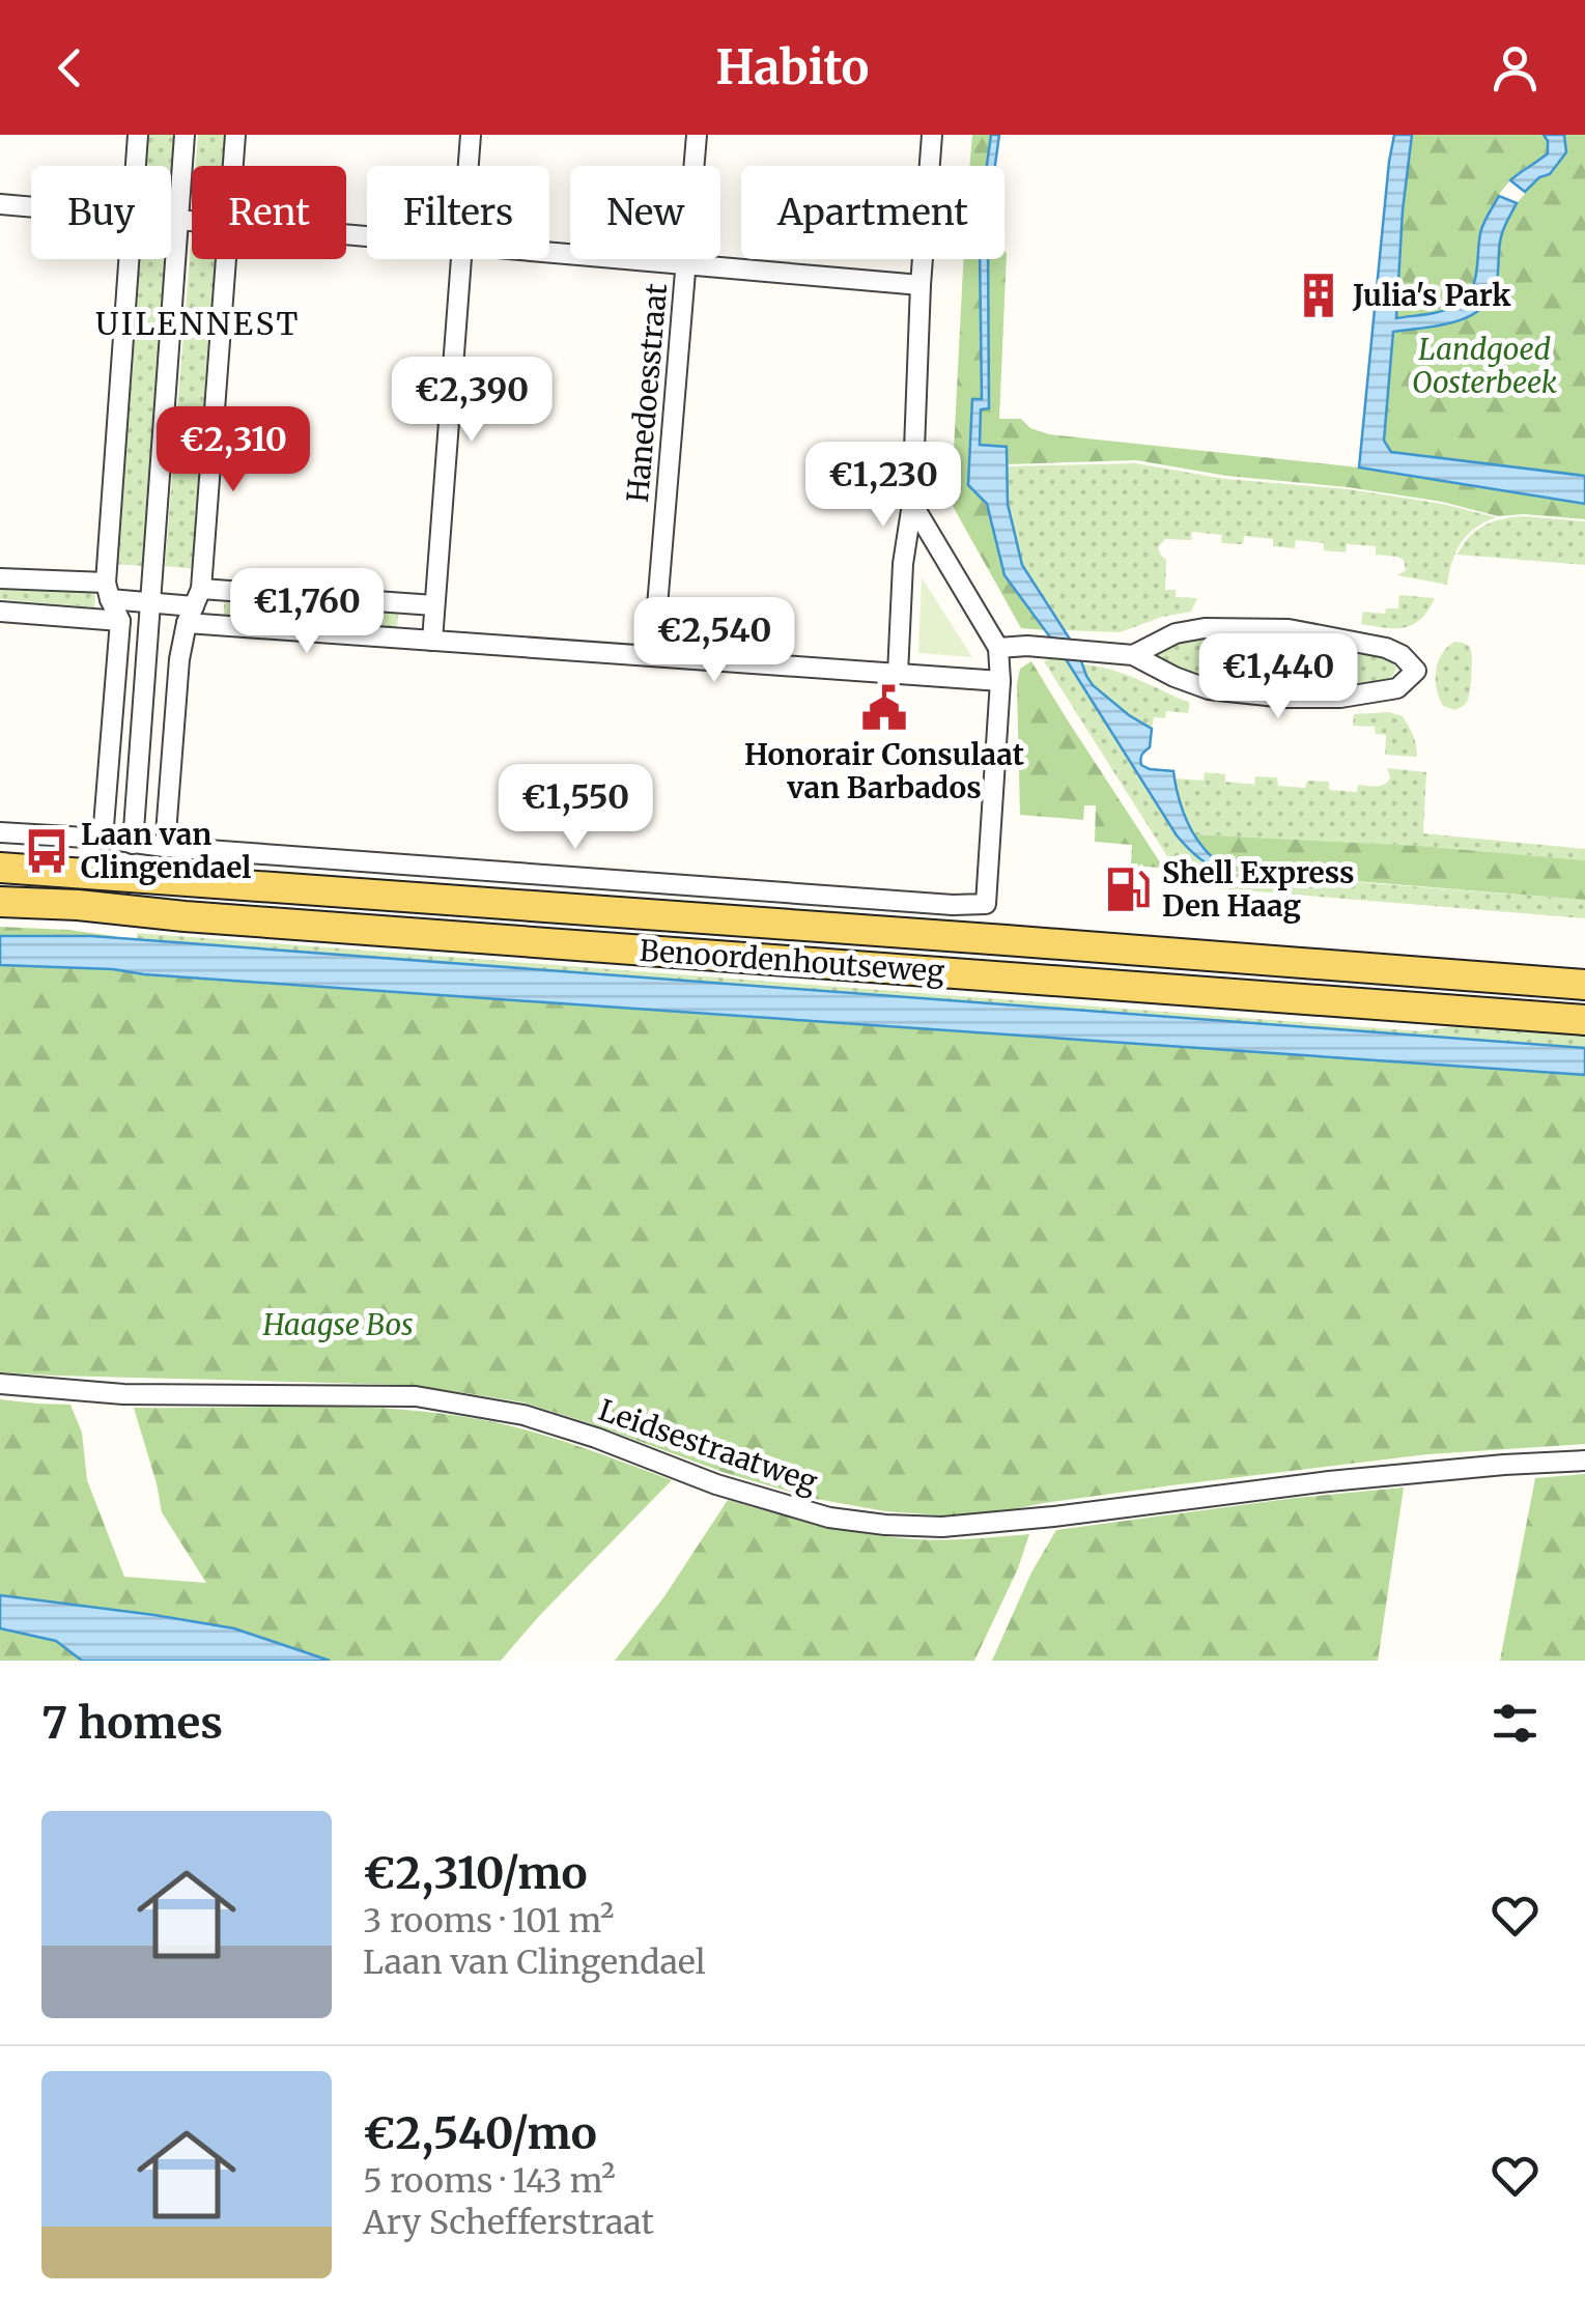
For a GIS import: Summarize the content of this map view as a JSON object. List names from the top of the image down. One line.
{"streets":{"main road":["Benoordenhoutseweg"],"street":["Hanedoesstraat","Leidsestraatweg"]},"districts":["UILENNEST"],"parks":["Landgoed Oosterbeek","Haagse Bos"],"places":{"building":["Julia's Park"],"public building":["Honorair Consulaat van Barbados"],"bus stop":["Laan van Clingendael"],"fuel station":["Shell Express Den Haag"]},"page":{"header":"Habito","chip":["Buy","Rent","Filters","New","Apartment"],"price":["€2,390","€2,310","€1,230","€1,760","€2,540","€1,440","€1,550"],"heading":"7 homes","list":[{"name":"€2,310/mo","note":"3 rooms · 101 m² · Laan van Clingendael"},{"name":"€2,540/mo","note":"5 rooms · 143 m² · Ary Schefferstraat"}]}}
